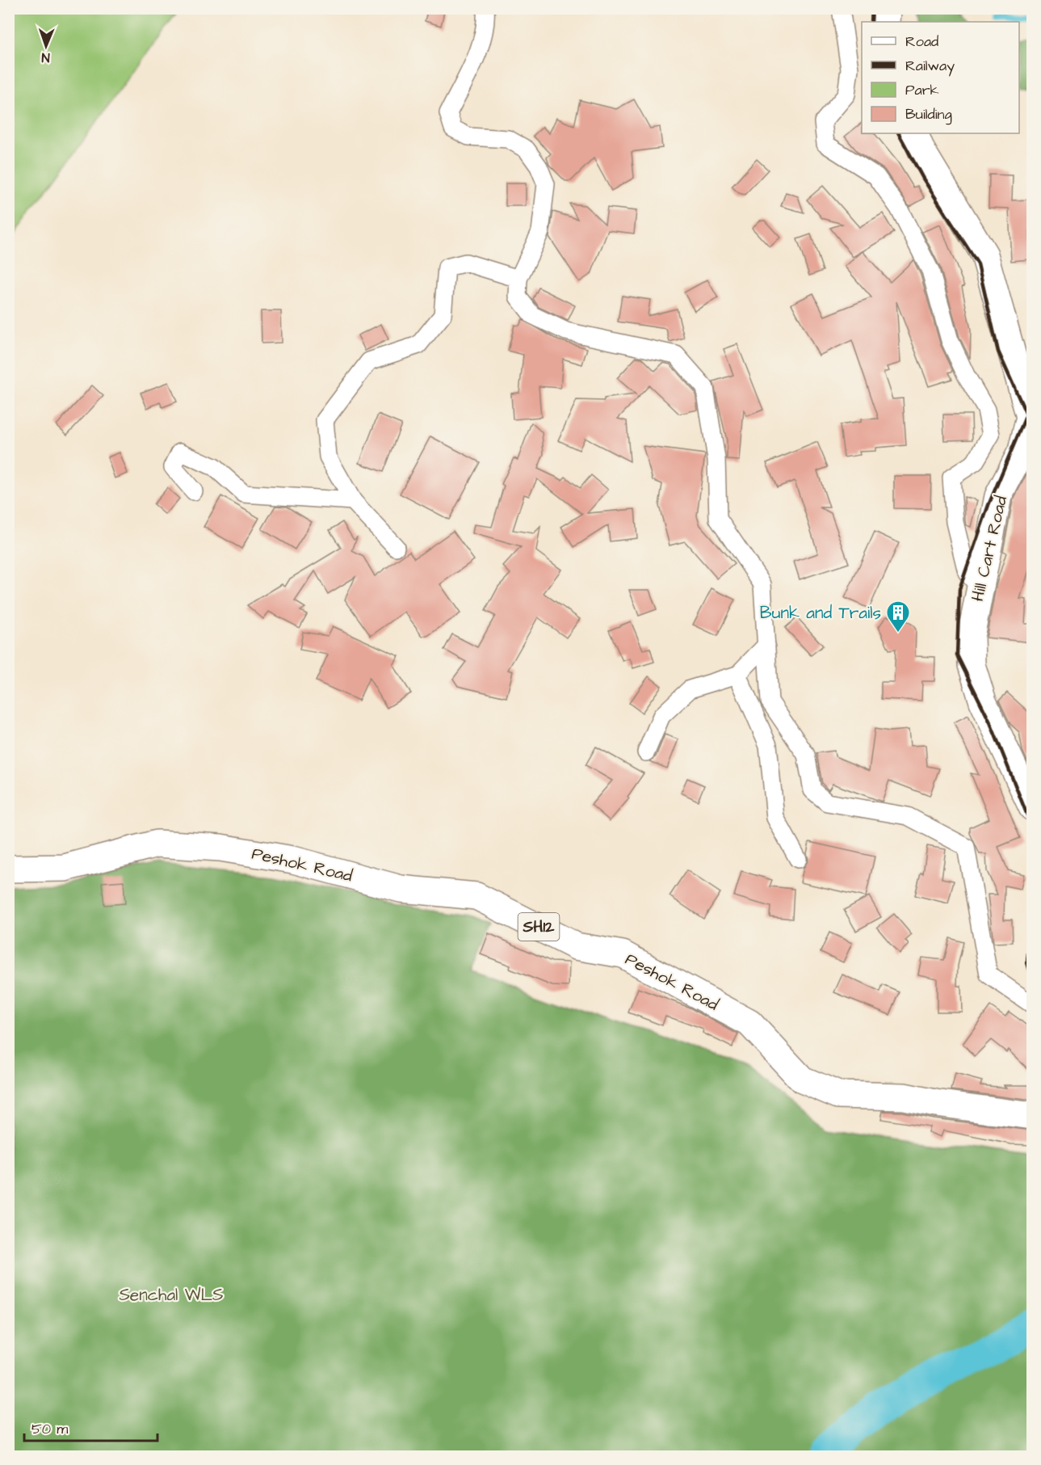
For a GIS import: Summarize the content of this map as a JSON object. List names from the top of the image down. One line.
{"streets":{"main road":["Hill Cart Road","Peshok Road","SH12"]},"parks":["Senchal WLS"],"places":{"building":["Bunk and Trails"]},"legend":["Road","Railway","Park","Building"],"scale_bar":"50 m","north":"bottom"}
